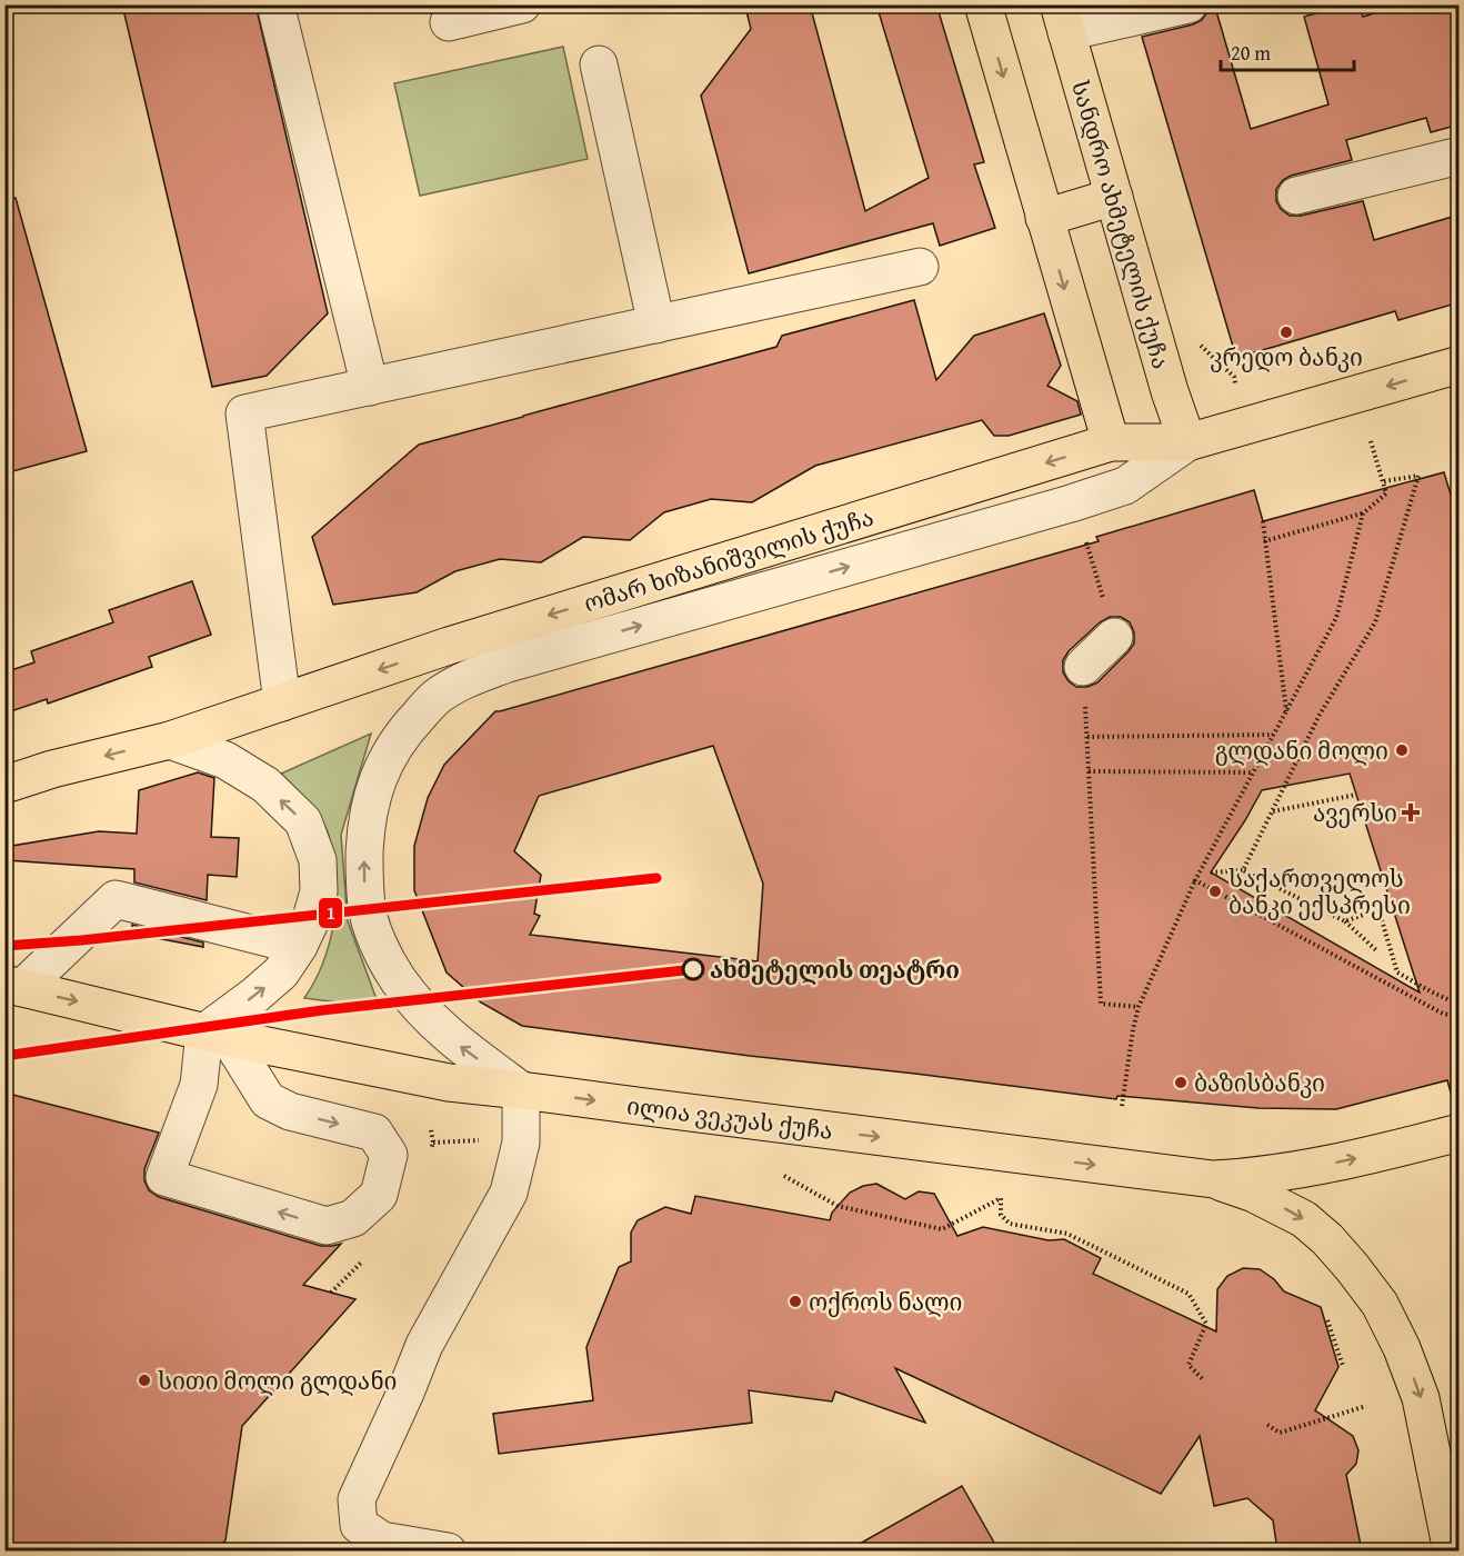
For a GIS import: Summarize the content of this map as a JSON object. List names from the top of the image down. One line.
{"streets":{"main road":["სანდრო ახმეტელის ქუჩა","ომარ ხიზანიშვილის ქუჩა","ილია ვეკუას ქუჩა"]},"crossings":[["სანდრო ახმეტელის ქუჩა","ომარ ხიზანიშვილის ქუჩა"]],"one_way":["ომარ ხიზანიშვილის ქუჩა","ილია ვეკუას ქუჩა"],"places":{"other":["კრედო ბანკი","გლდანი მოლი","საქართველოს ბანკი ექსპრესი","ახმეტელის თეატრი","ბაზისბანკი","ოქროს ნალი","სითი მოლი გლდანი"],"health":["ავერსი"]},"lines":["transit line 1"],"scale_bar":"20 m"}
